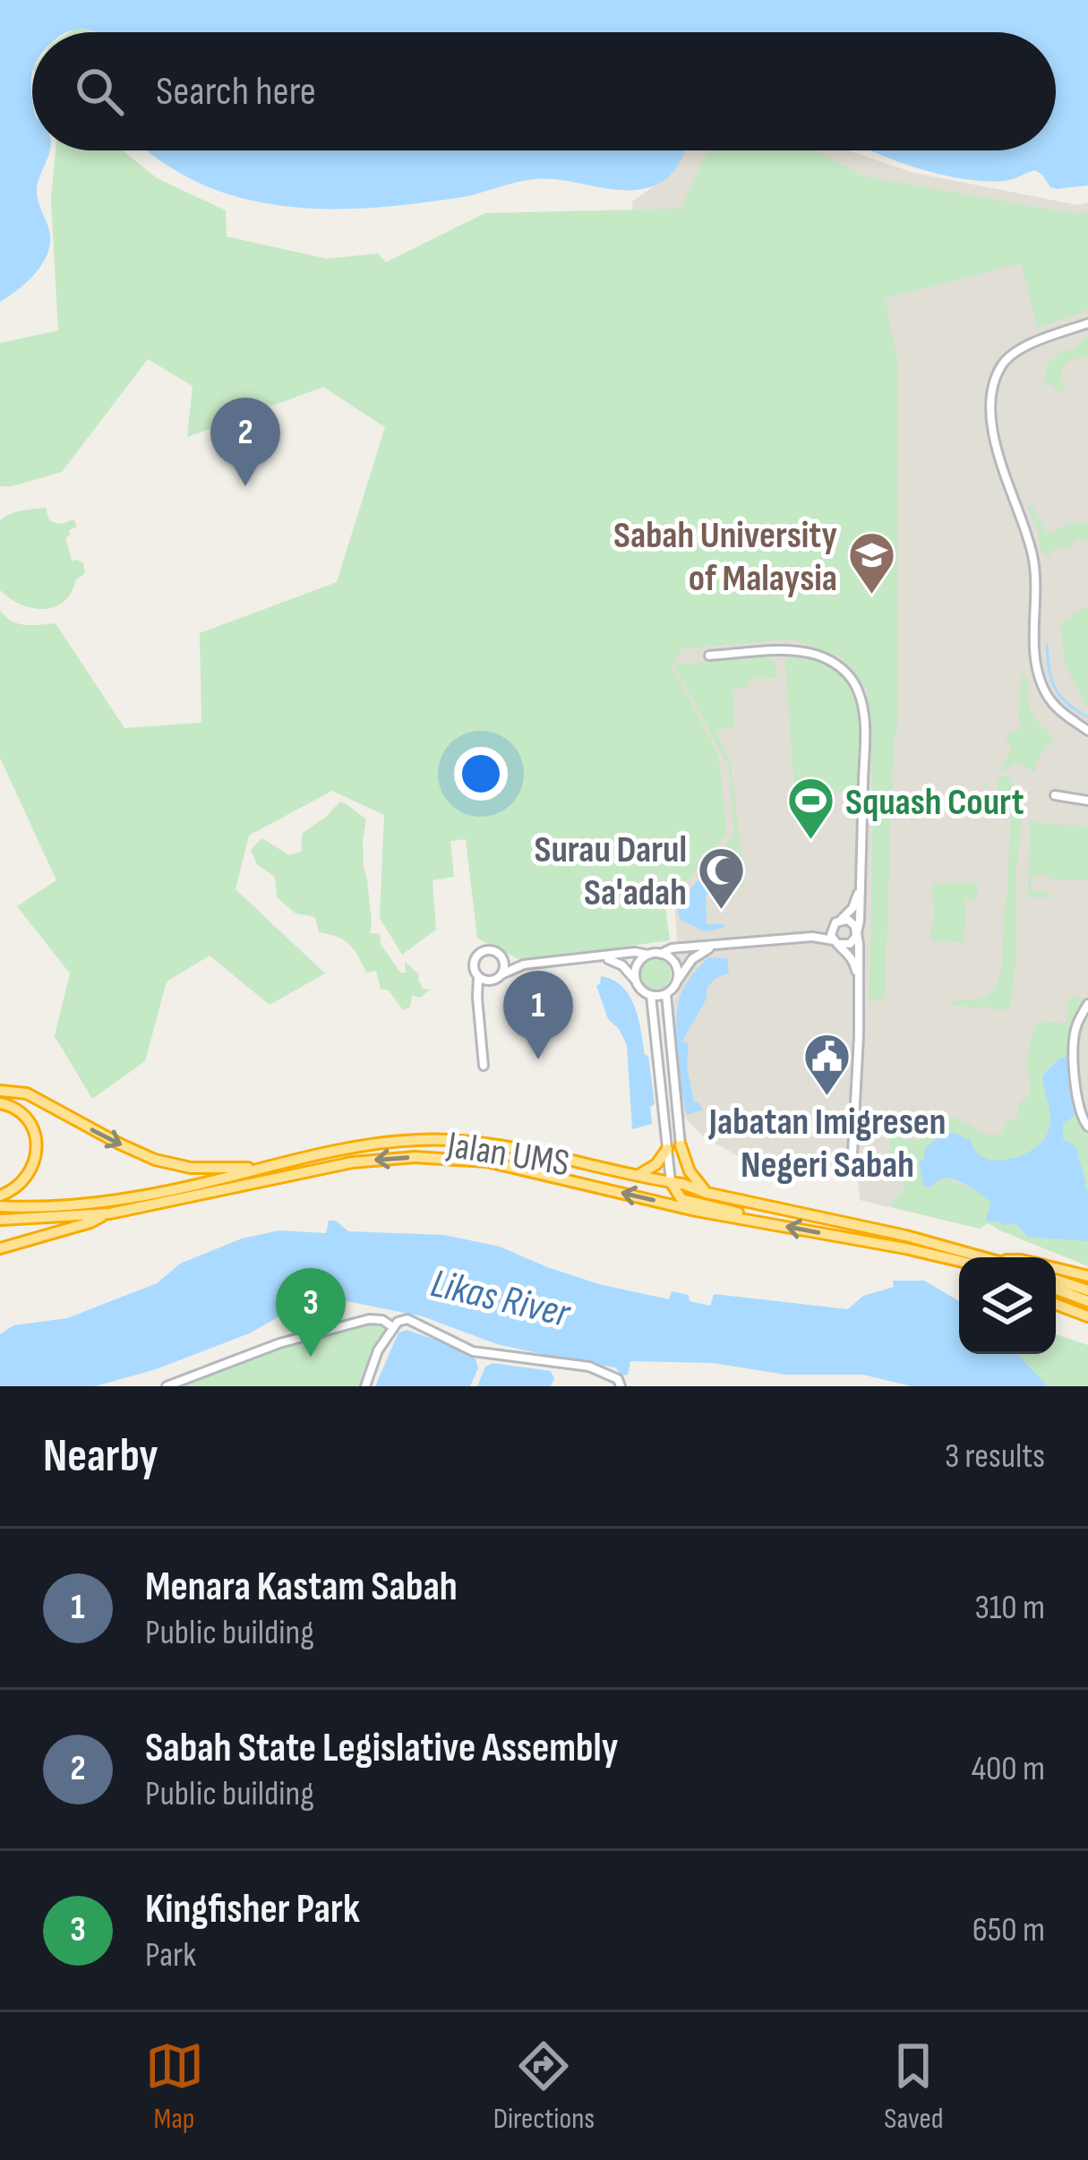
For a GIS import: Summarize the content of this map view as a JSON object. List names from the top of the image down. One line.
{"streets":{"highway":["Jalan UMS"]},"water":["Likas River"],"places":{"school or university":["Sabah University of Malaysia"],"sports":["Squash Court"],"mosque":["Surau Darul Sa'adah"],"public building":["Jabatan Imigresen Negeri Sabah"]},"page":{"search":"Search here","pins":["2","1","3"],"heading":["Nearby","3 results"],"list":[{"mark":"1","name":"Menara Kastam Sabah","note":"Public building","value":"310 m"},{"mark":"2","name":"Sabah State Legislative Assembly","note":"Public building","value":"400 m"},{"mark":"3","name":"Kingfisher Park","note":"Park","value":"650 m"}],"nav":["Map","Directions","Saved"]}}
